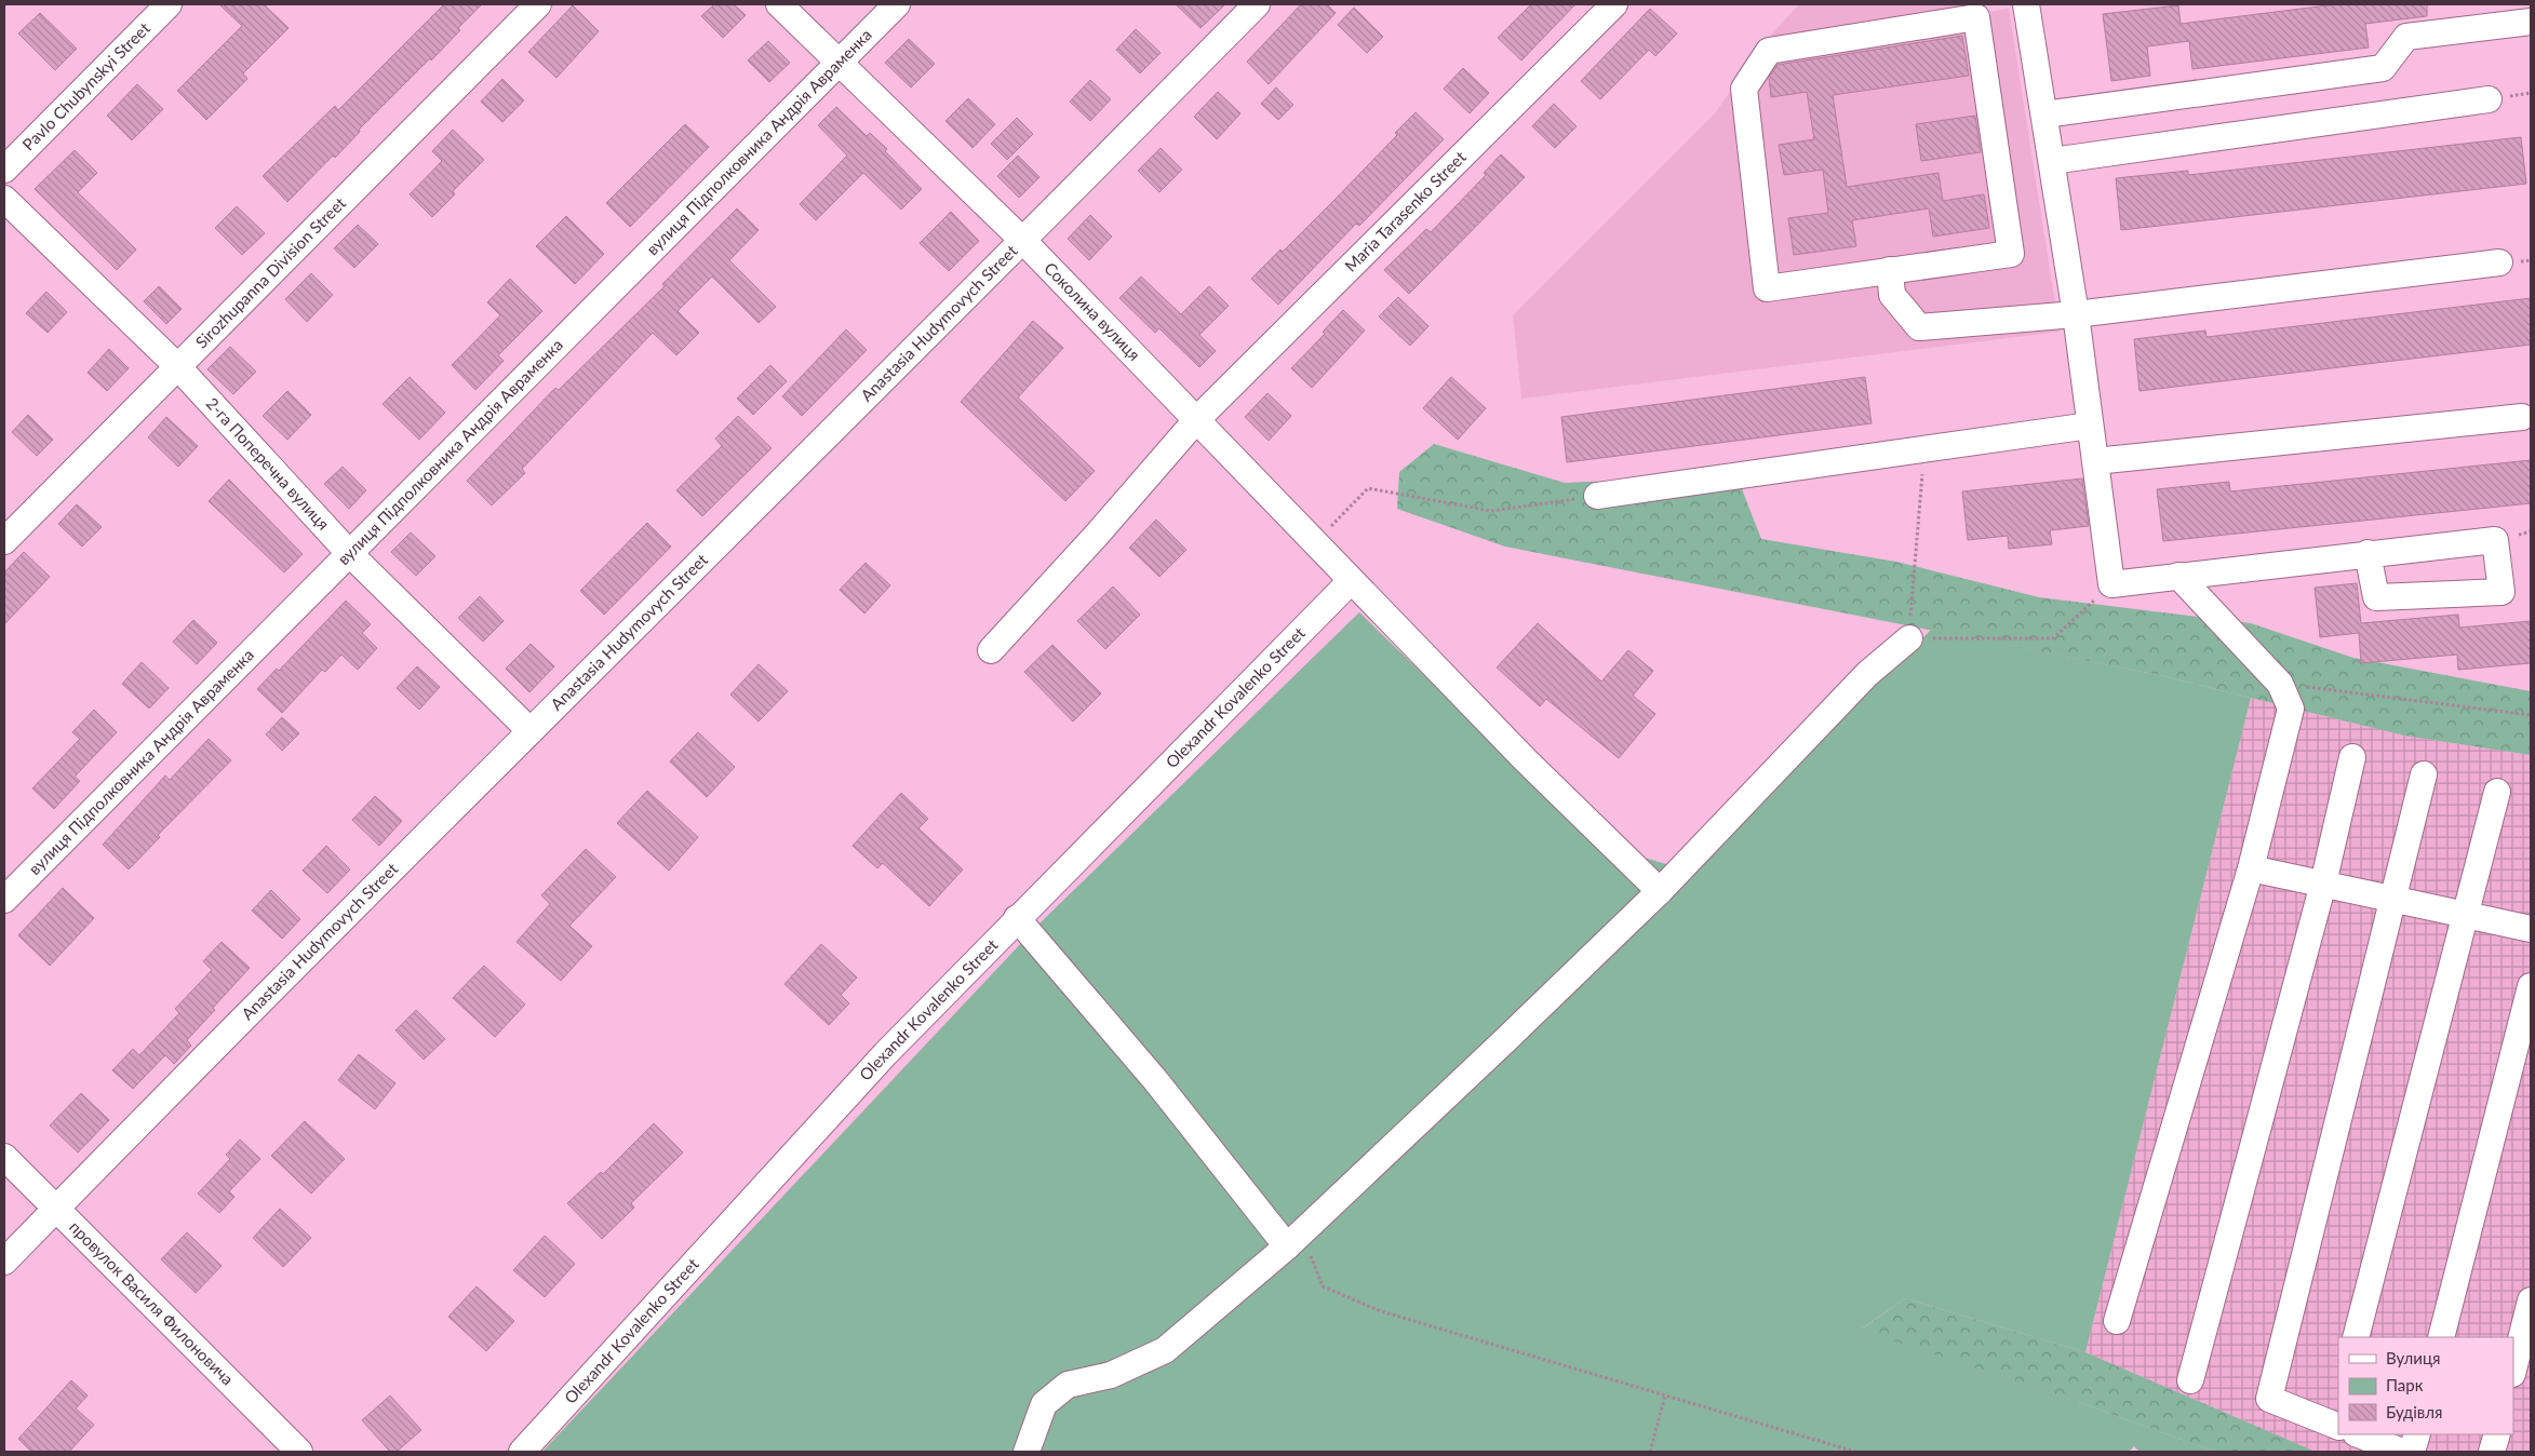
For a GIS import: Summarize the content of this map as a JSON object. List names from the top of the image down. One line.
{"streets":{"street":["Pavlo Chubynskyi Street","вулиця Підполковника Андрія Авраменка","Maria Tarasenko Street","Sirozhupanna Division Street","Соколина вулиця","Anastasia Hudymovych Street","2-га Поперечна вулиця","Olexandr Kovalenko Street","провулок Василя Филоновича"]},"crossings":[["вулиця Підполковника Андрія Авраменка","Соколина вулиця"],["вулиця Підполковника Андрія Авраменка","2-га Поперечна вулиця"],["Maria Tarasenko Street","Соколина вулиця"],["Sirozhupanna Division Street","2-га Поперечна вулиця"],["Соколина вулиця","Anastasia Hudymovych Street"],["Соколина вулиця","Olexandr Kovalenko Street"],["Anastasia Hudymovych Street","2-га Поперечна вулиця"],["Anastasia Hudymovych Street","провулок Василя Филоновича"]],"legend":["Вулиця","Парк","Будівля"]}
